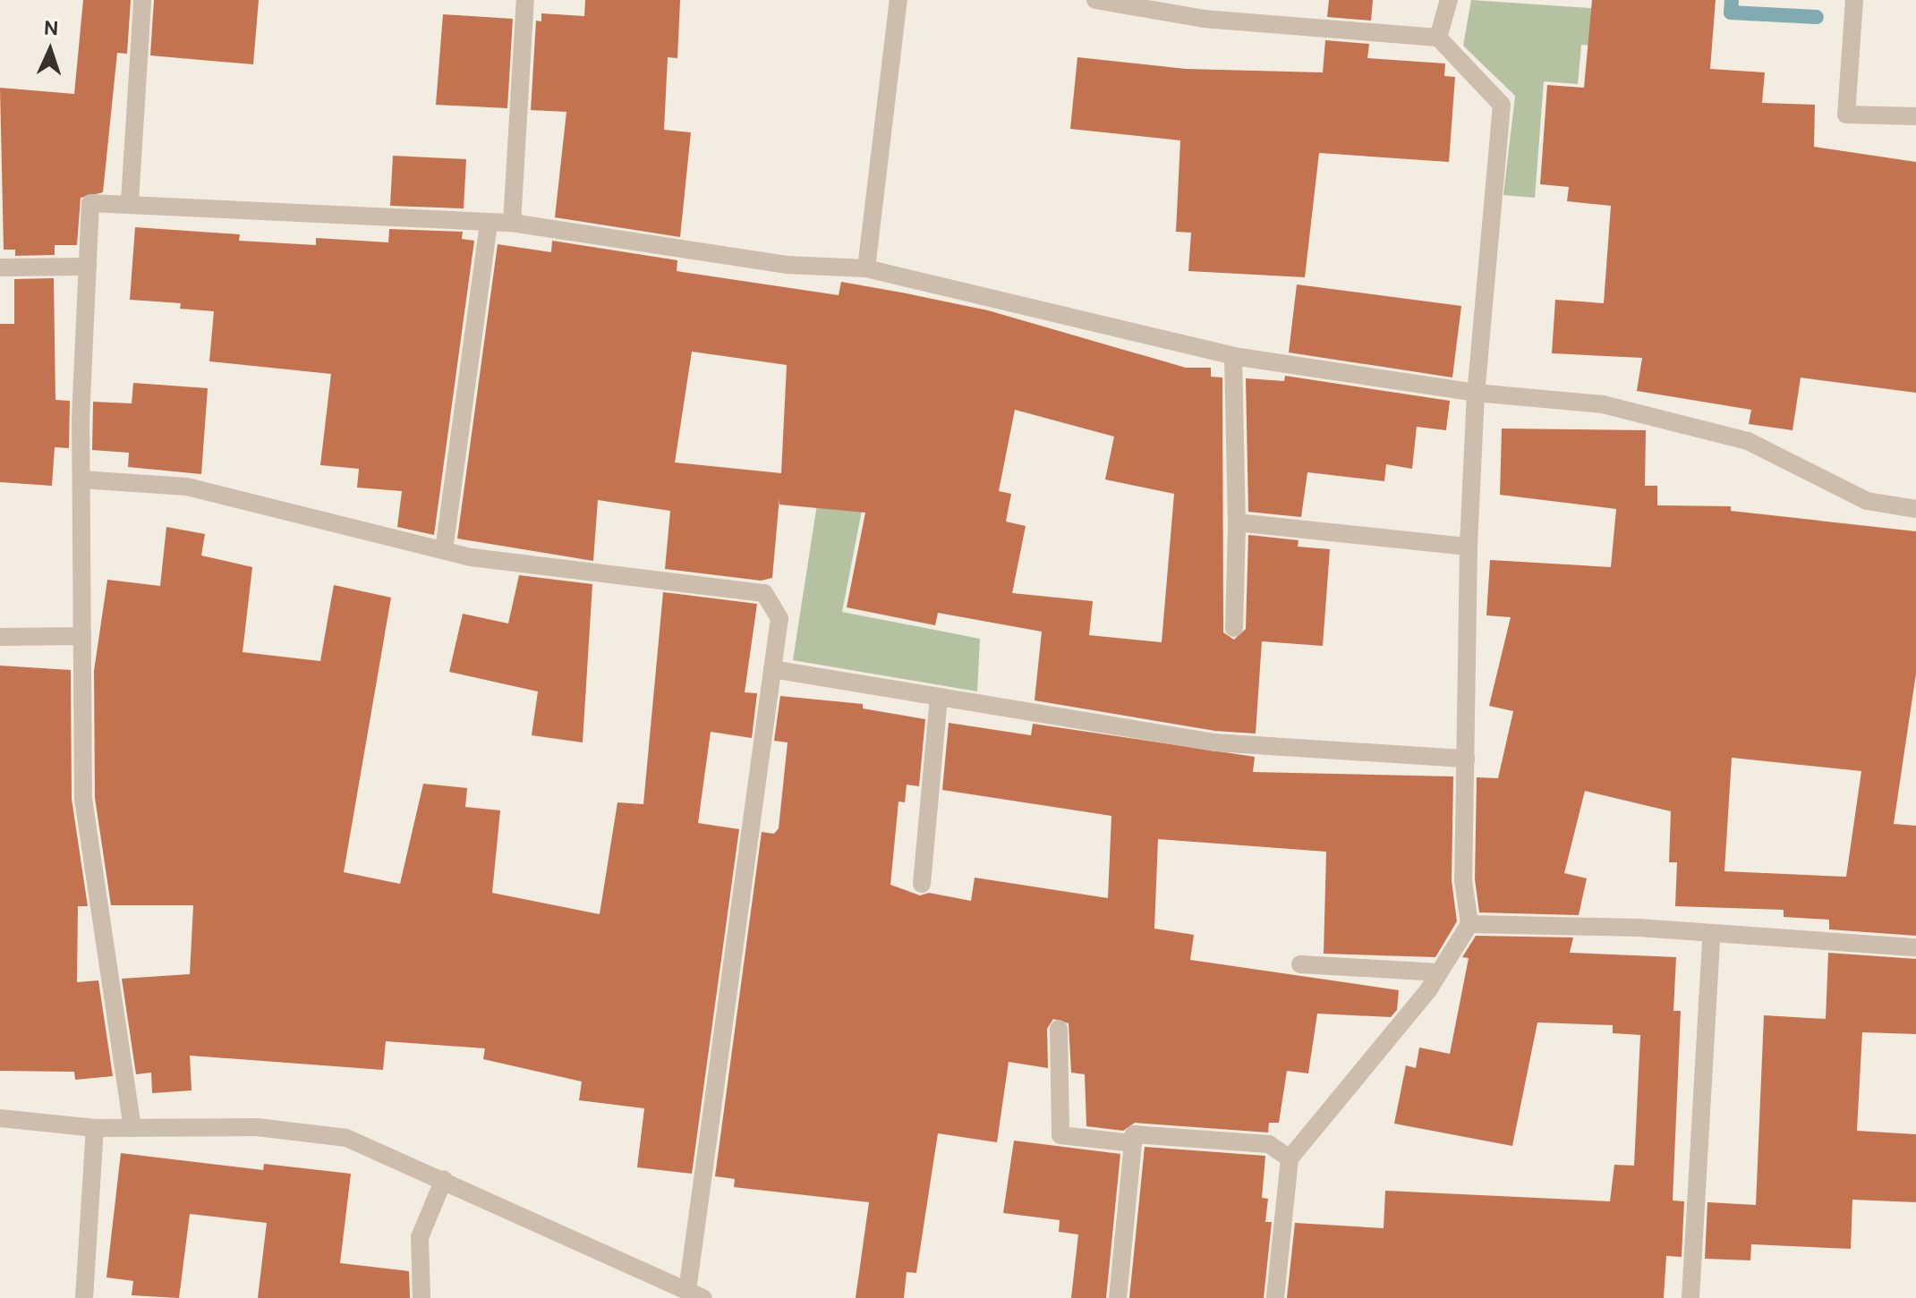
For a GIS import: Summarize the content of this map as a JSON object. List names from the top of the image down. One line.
{"north":"top"}
